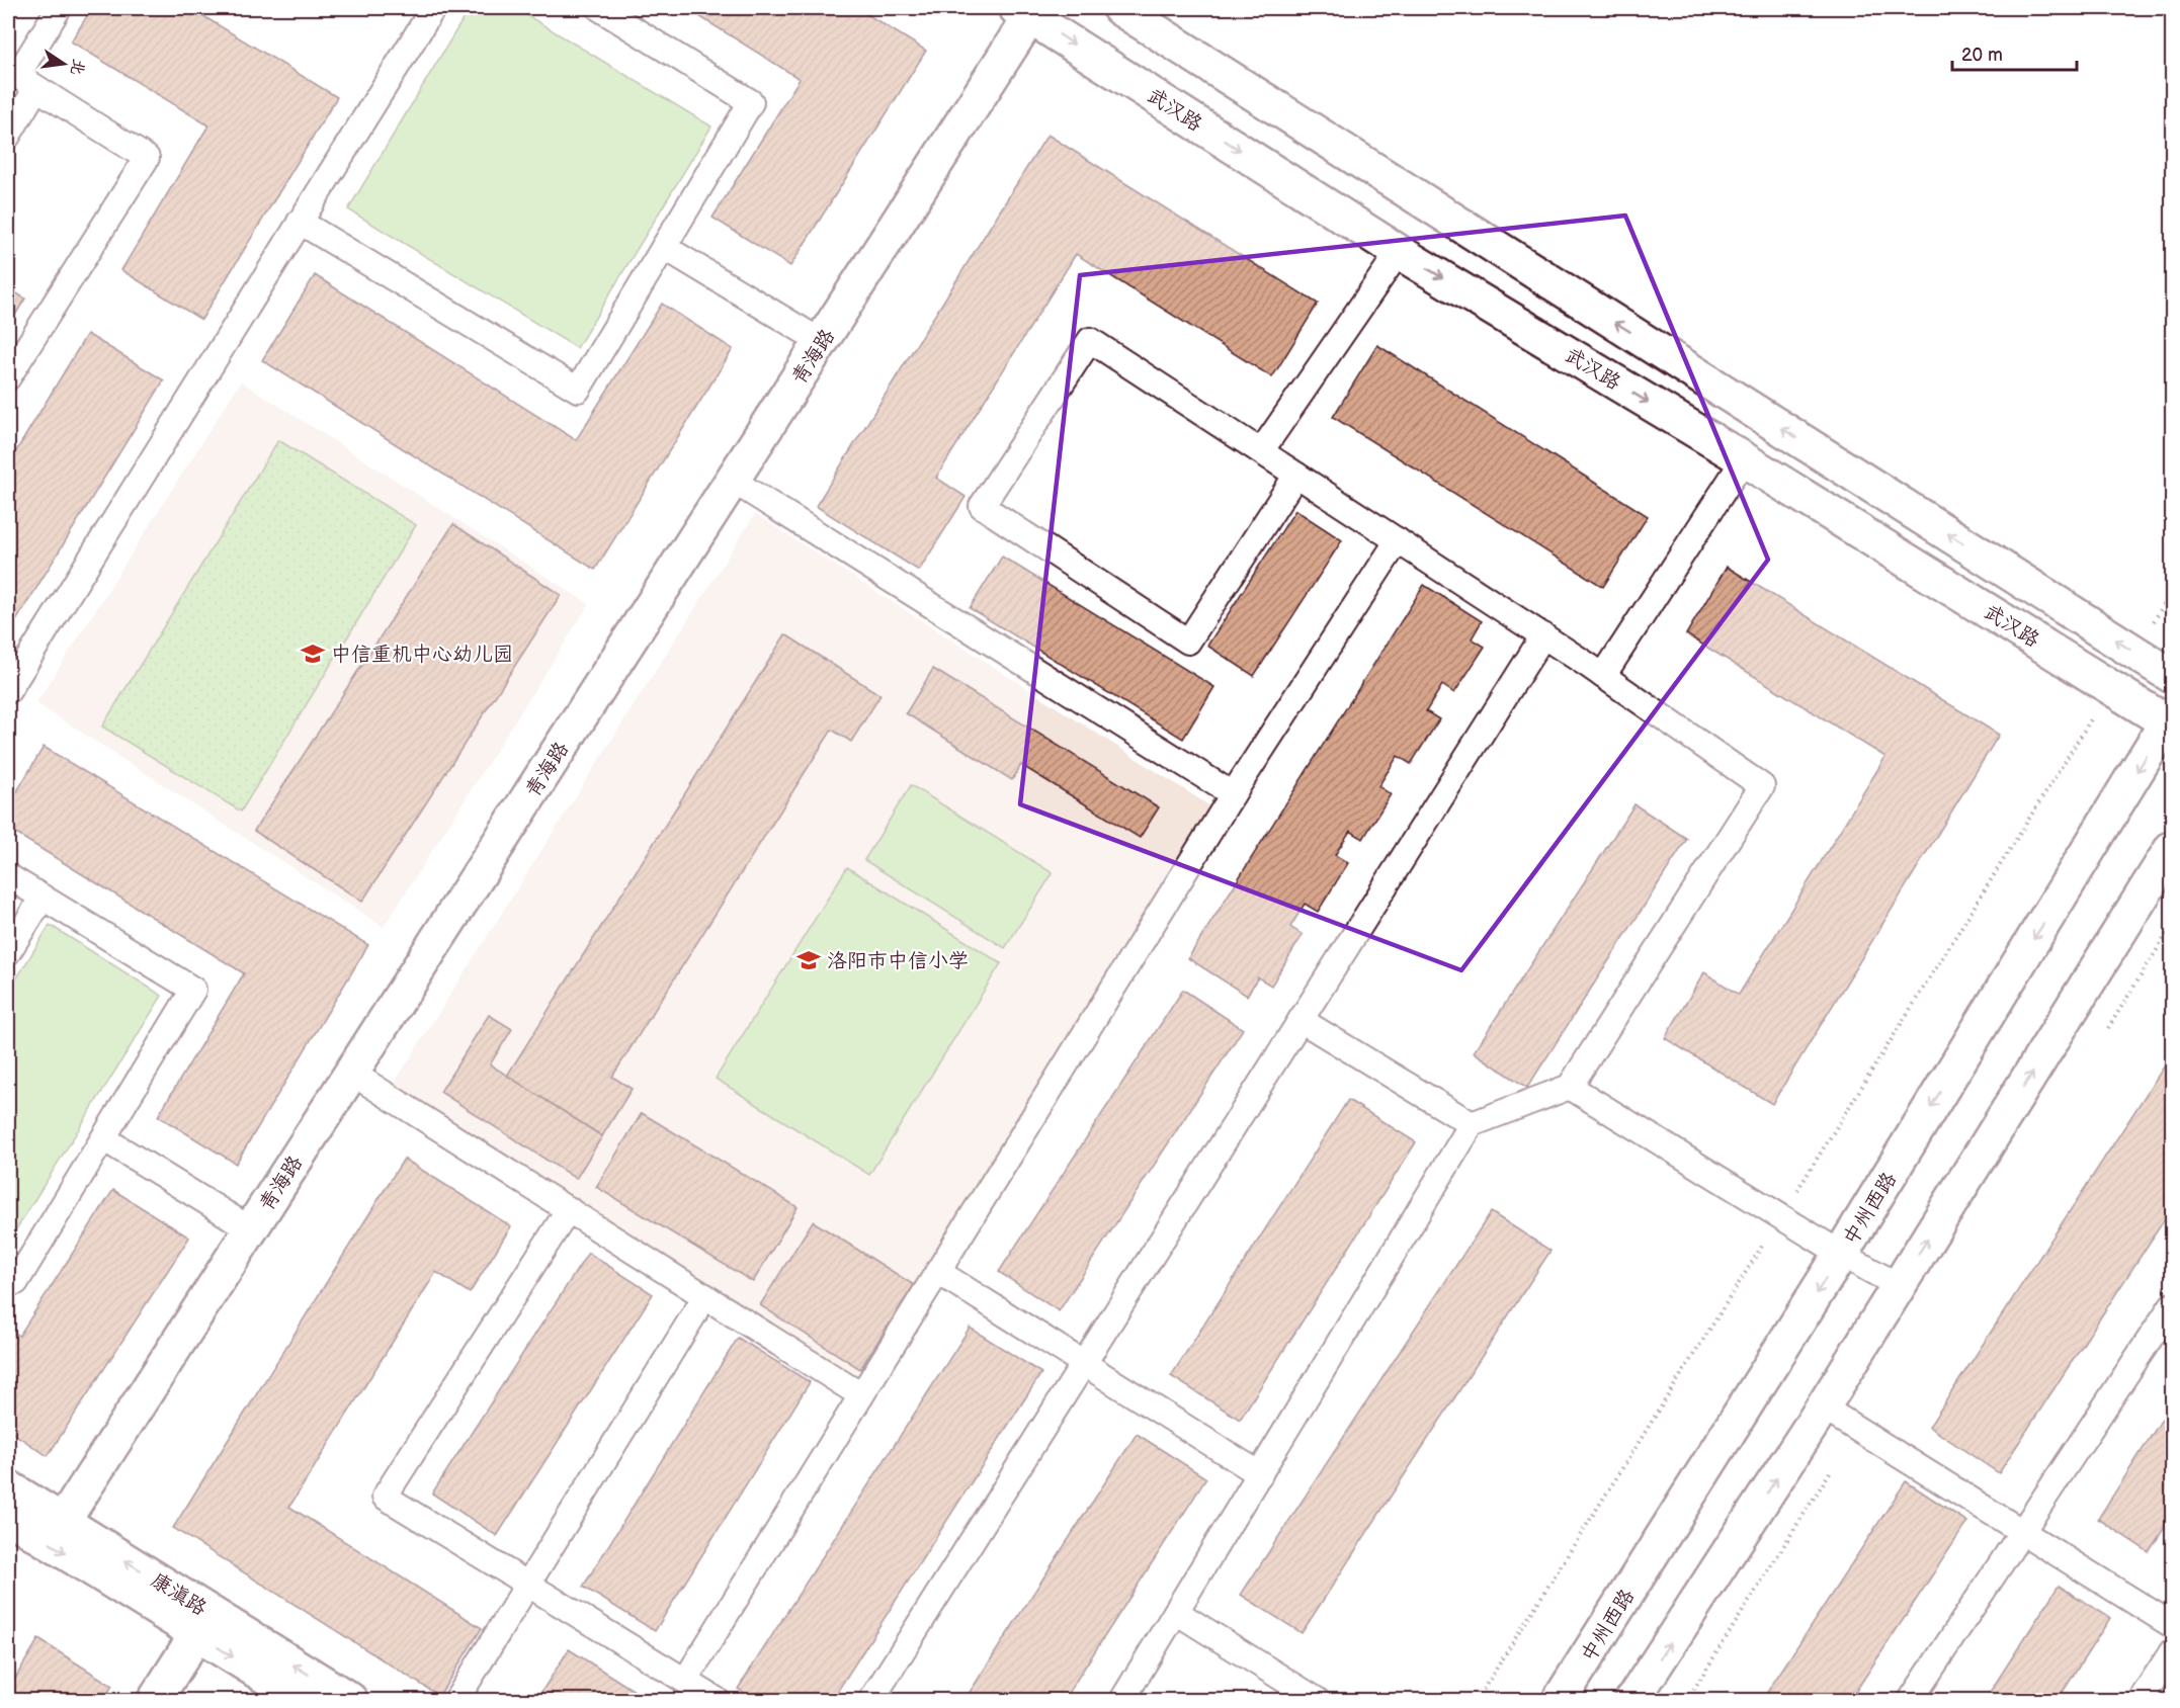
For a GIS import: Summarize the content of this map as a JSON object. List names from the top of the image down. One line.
{"streets":{"main road":["武汉路","青海路","中州西路","康滇路"]},"crossings":[["武汉路","青海路"],["武汉路","中州西路"],["青海路","康滇路"]],"places":{"school or university":["中信重机中心幼儿园","洛阳市中信小学"]},"scale_bar":"20 m","north":"right"}
